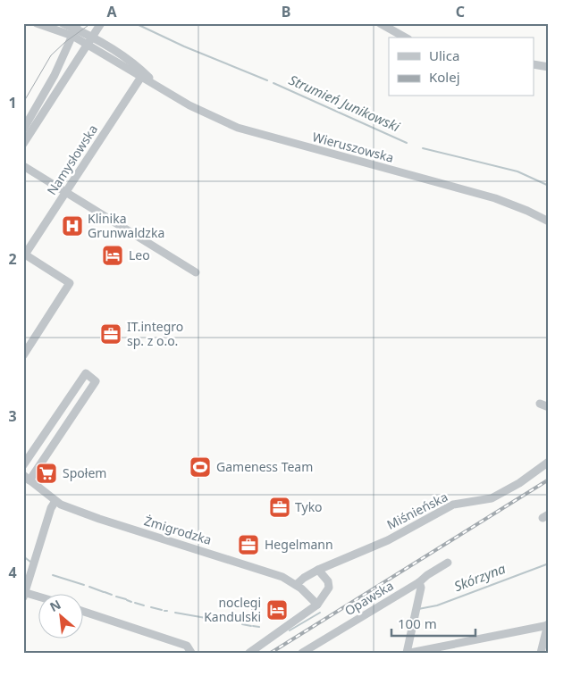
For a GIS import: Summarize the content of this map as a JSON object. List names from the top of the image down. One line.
{"streets":{"street":["Wieruszowska","Namysłowska","Miśnieńska","Żmigrodzka","Opawska"]},"crossings":[["Wieruszowska","Namysłowska"],["Miśnieńska","Żmigrodzka"]],"water":["Strumień Junikowski","Skórzyna"],"places":{"hospital":["Klinika Grunwaldzka"],"hotel":["Leo","noclegi Kandulski"],"office":["IT.integro sp. z o.o.","Tyko","Hegelmann"],"sports":["Gameness Team"],"supermarket":["Społem"]},"legend":["Ulica","Kolej"],"scale_bar":"100 m","north":"top left","grid":{"columns":["A","B","C"],"rows":["1","2","3","4"]}}
